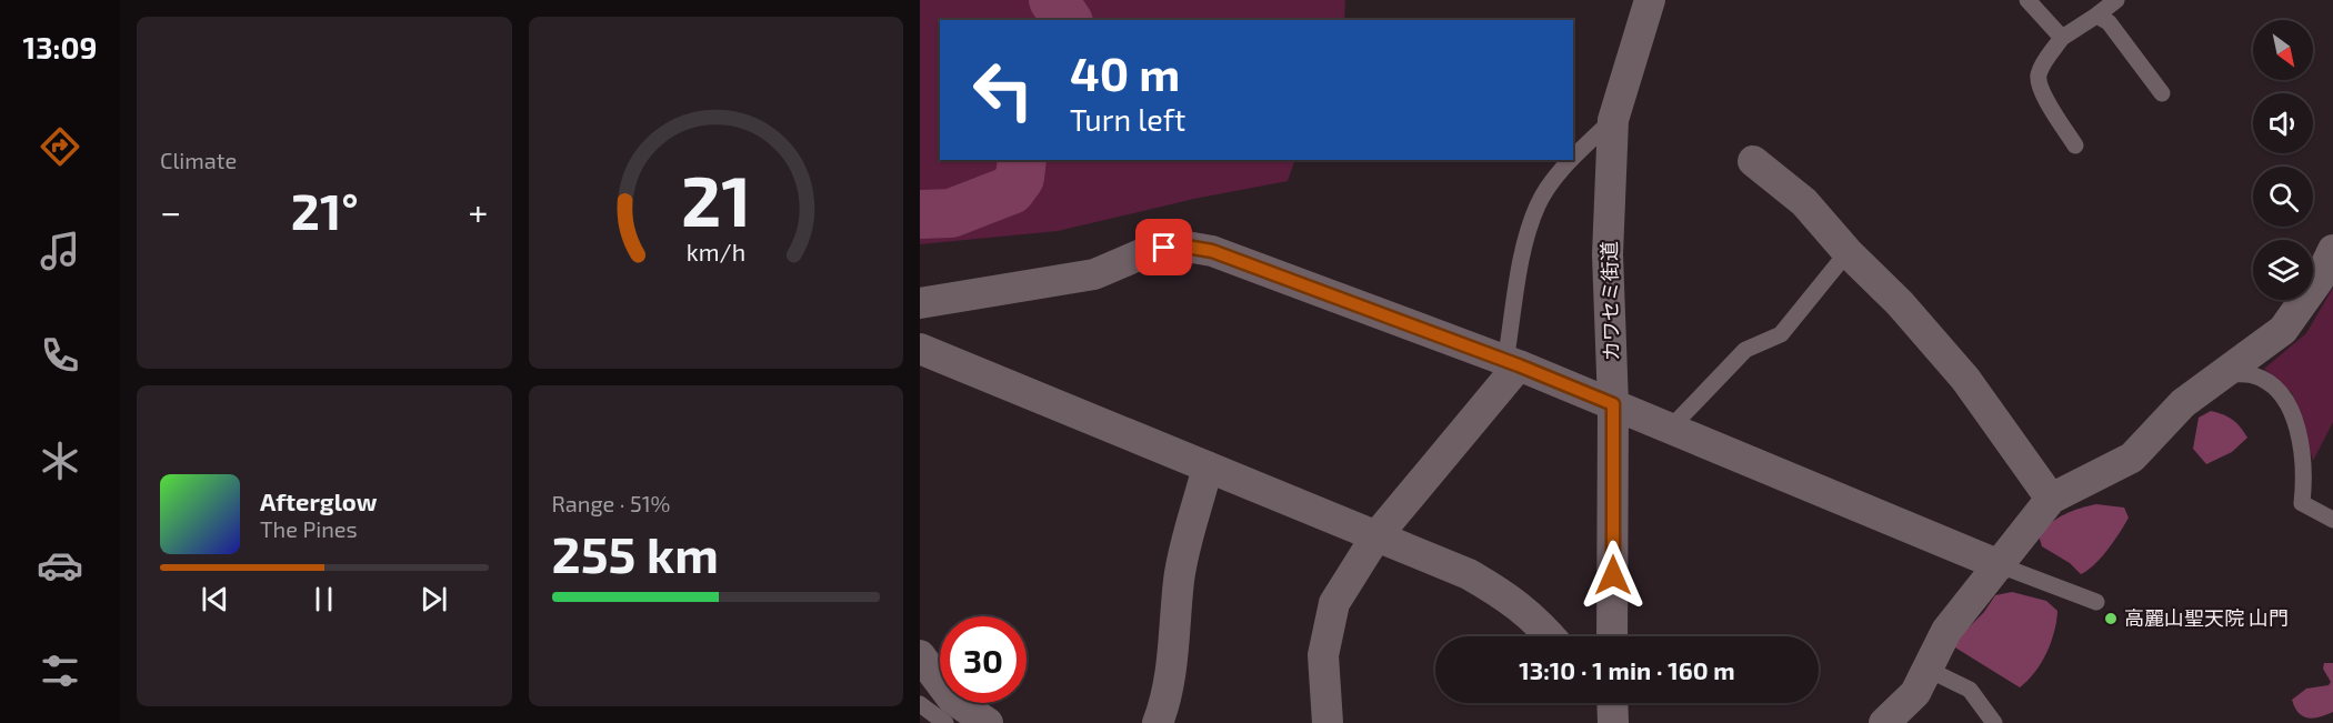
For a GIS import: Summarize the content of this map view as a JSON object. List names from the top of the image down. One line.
{"streets":{"street":["カワセミ街道"]},"places":["高麗山聖天院 山門"],"north":"bottom right","page":{"tabs":"13:09","tile":["Climate",["Range · 51%","255 km"]],"turn":["40 m","Turn left"],"heat":["−","21°","+"],"song":["Afterglow","The Pines"],"limit":"30","trip":"13:10 · 1 min · 160 m","gauge":["21","km/h"]}}
